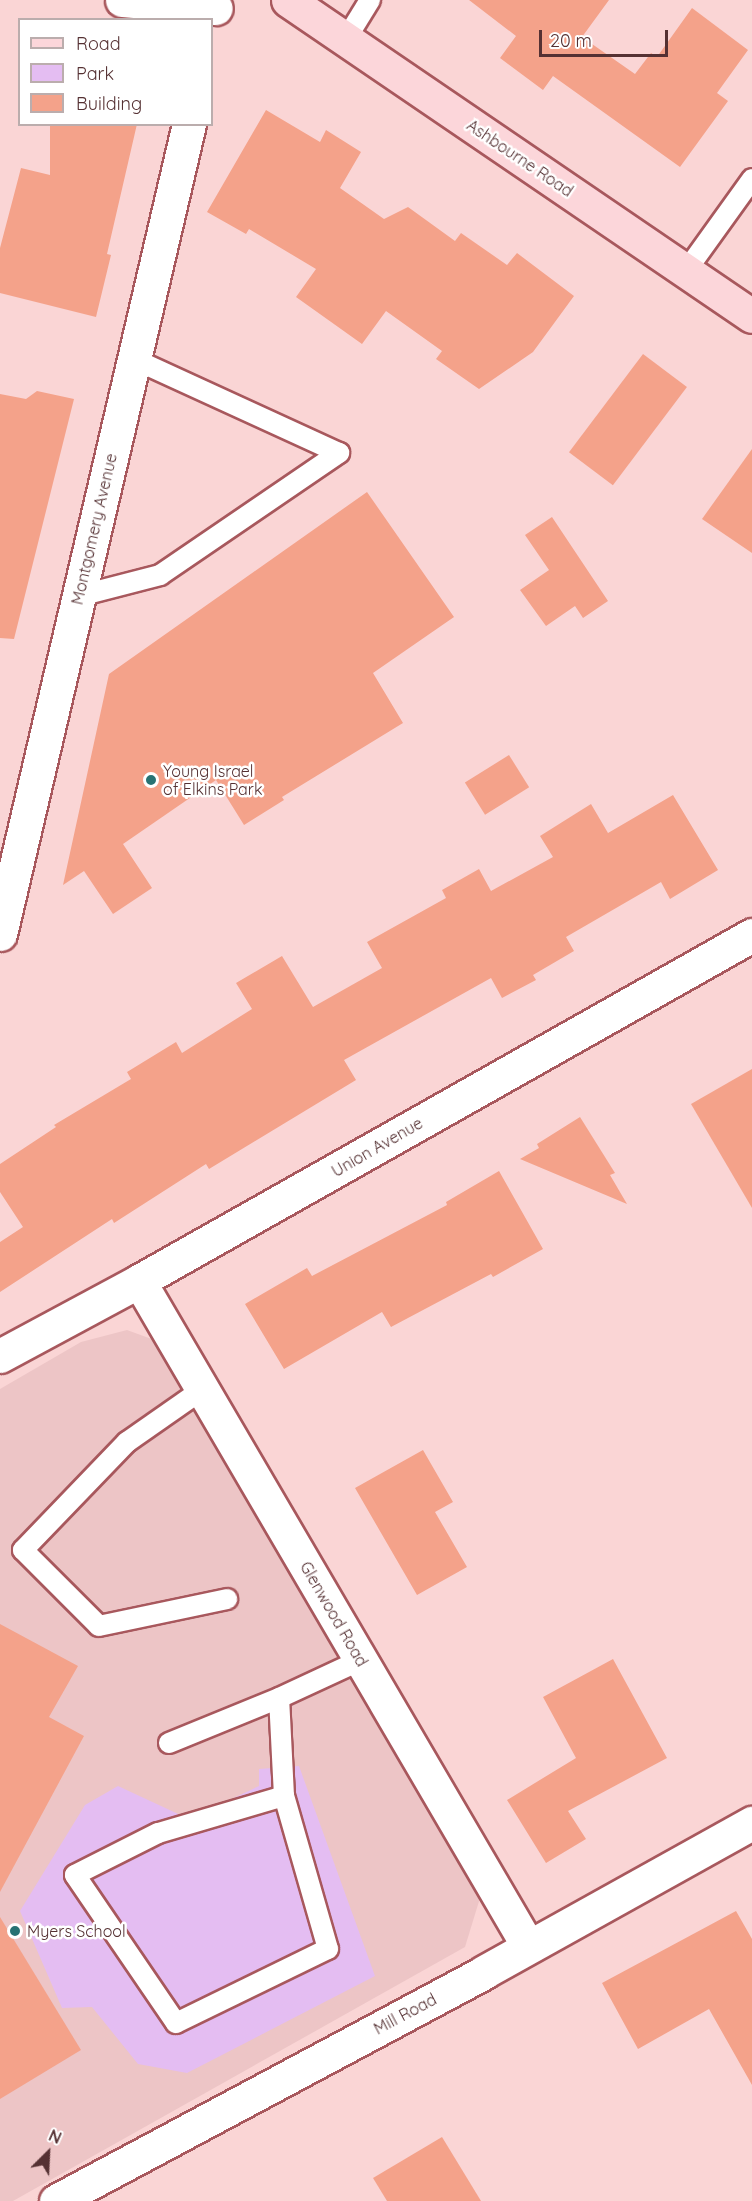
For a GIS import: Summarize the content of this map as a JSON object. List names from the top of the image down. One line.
{"streets":{"street":["Ashbourne Road","Montgomery Avenue","Union Avenue","Glenwood Road","Mill Road"]},"crossings":[["Union Avenue","Glenwood Road"],["Glenwood Road","Mill Road"]],"places":["Young Israel of Elkins Park","Myers School"],"legend":["Road","Park","Building"],"scale_bar":"20 m","north":"top right"}
